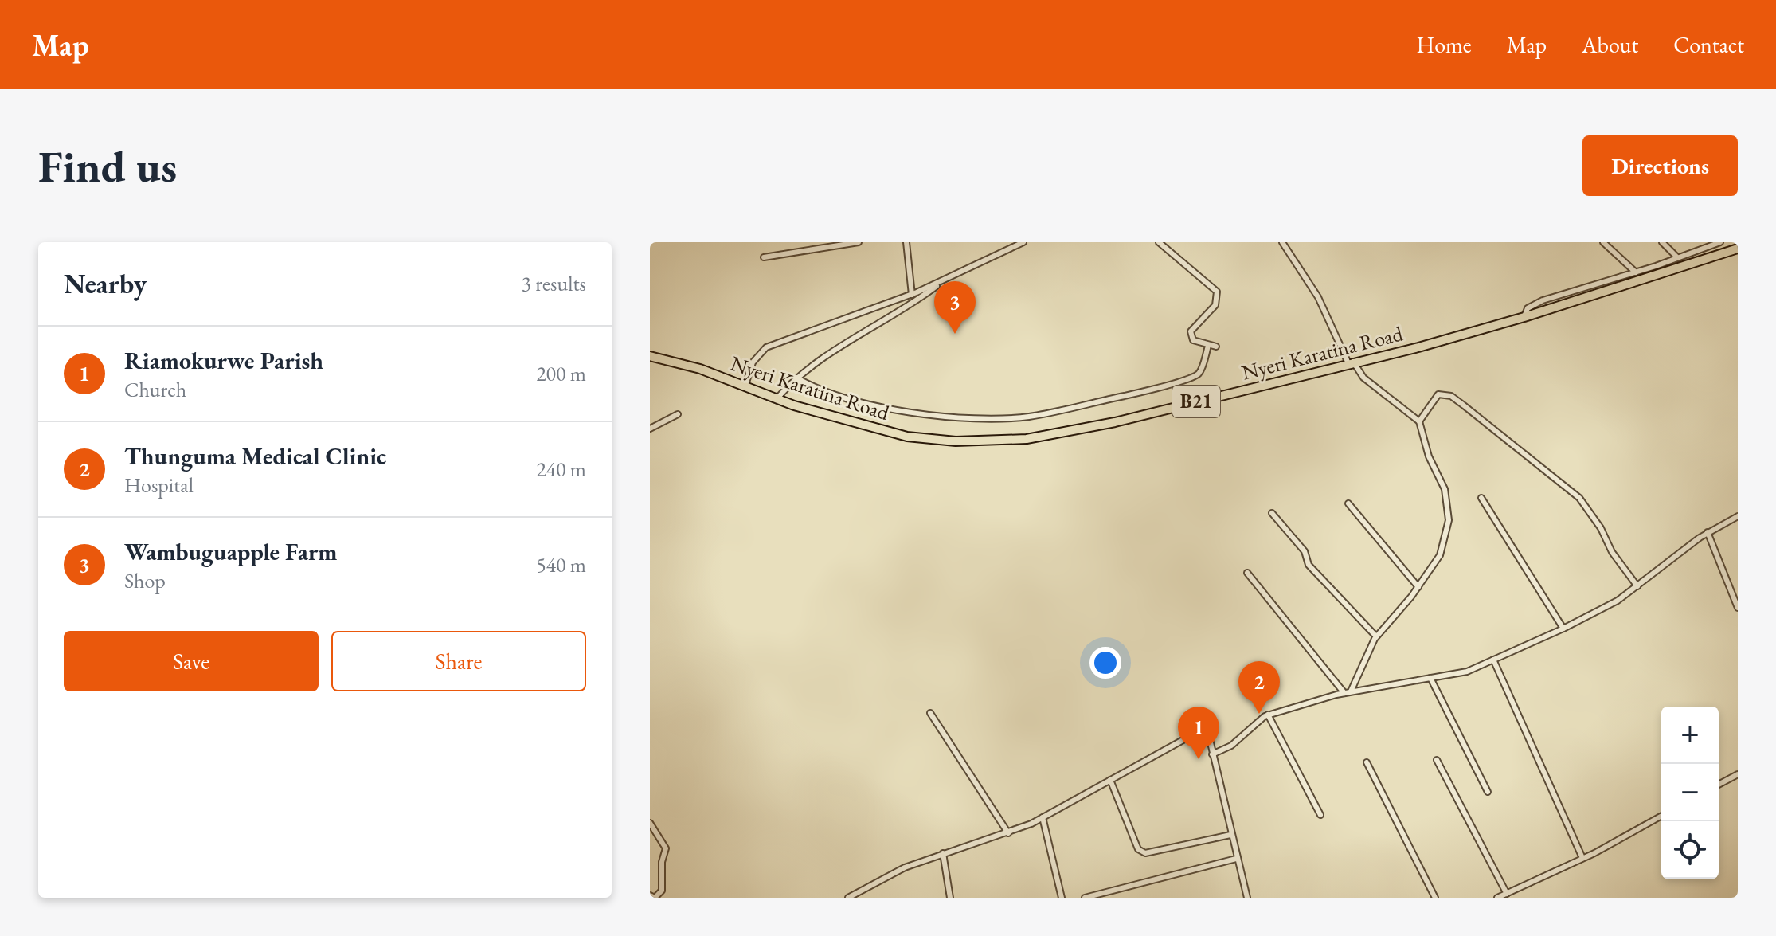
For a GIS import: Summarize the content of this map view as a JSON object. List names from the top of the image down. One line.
{"streets":{"highway":["Nyeri Karatina Road","B21"]},"page":{"header":"Map","nav":["Home","Map","About","Contact"],"buttons":["Directions",["Save","Share"]],"title":"Find us","heading":["Nearby","3 results"],"pins":["3","2","1"],"list":[{"mark":"1","name":"Riamokurwe Parish","note":"Church","value":"200 m"},{"mark":"2","name":"Thunguma Medical Clinic","note":"Hospital","value":"240 m"},{"mark":"3","name":"Wambuguapple Farm","note":"Shop","value":"540 m"}],"map_buttons":["+","−"]}}
